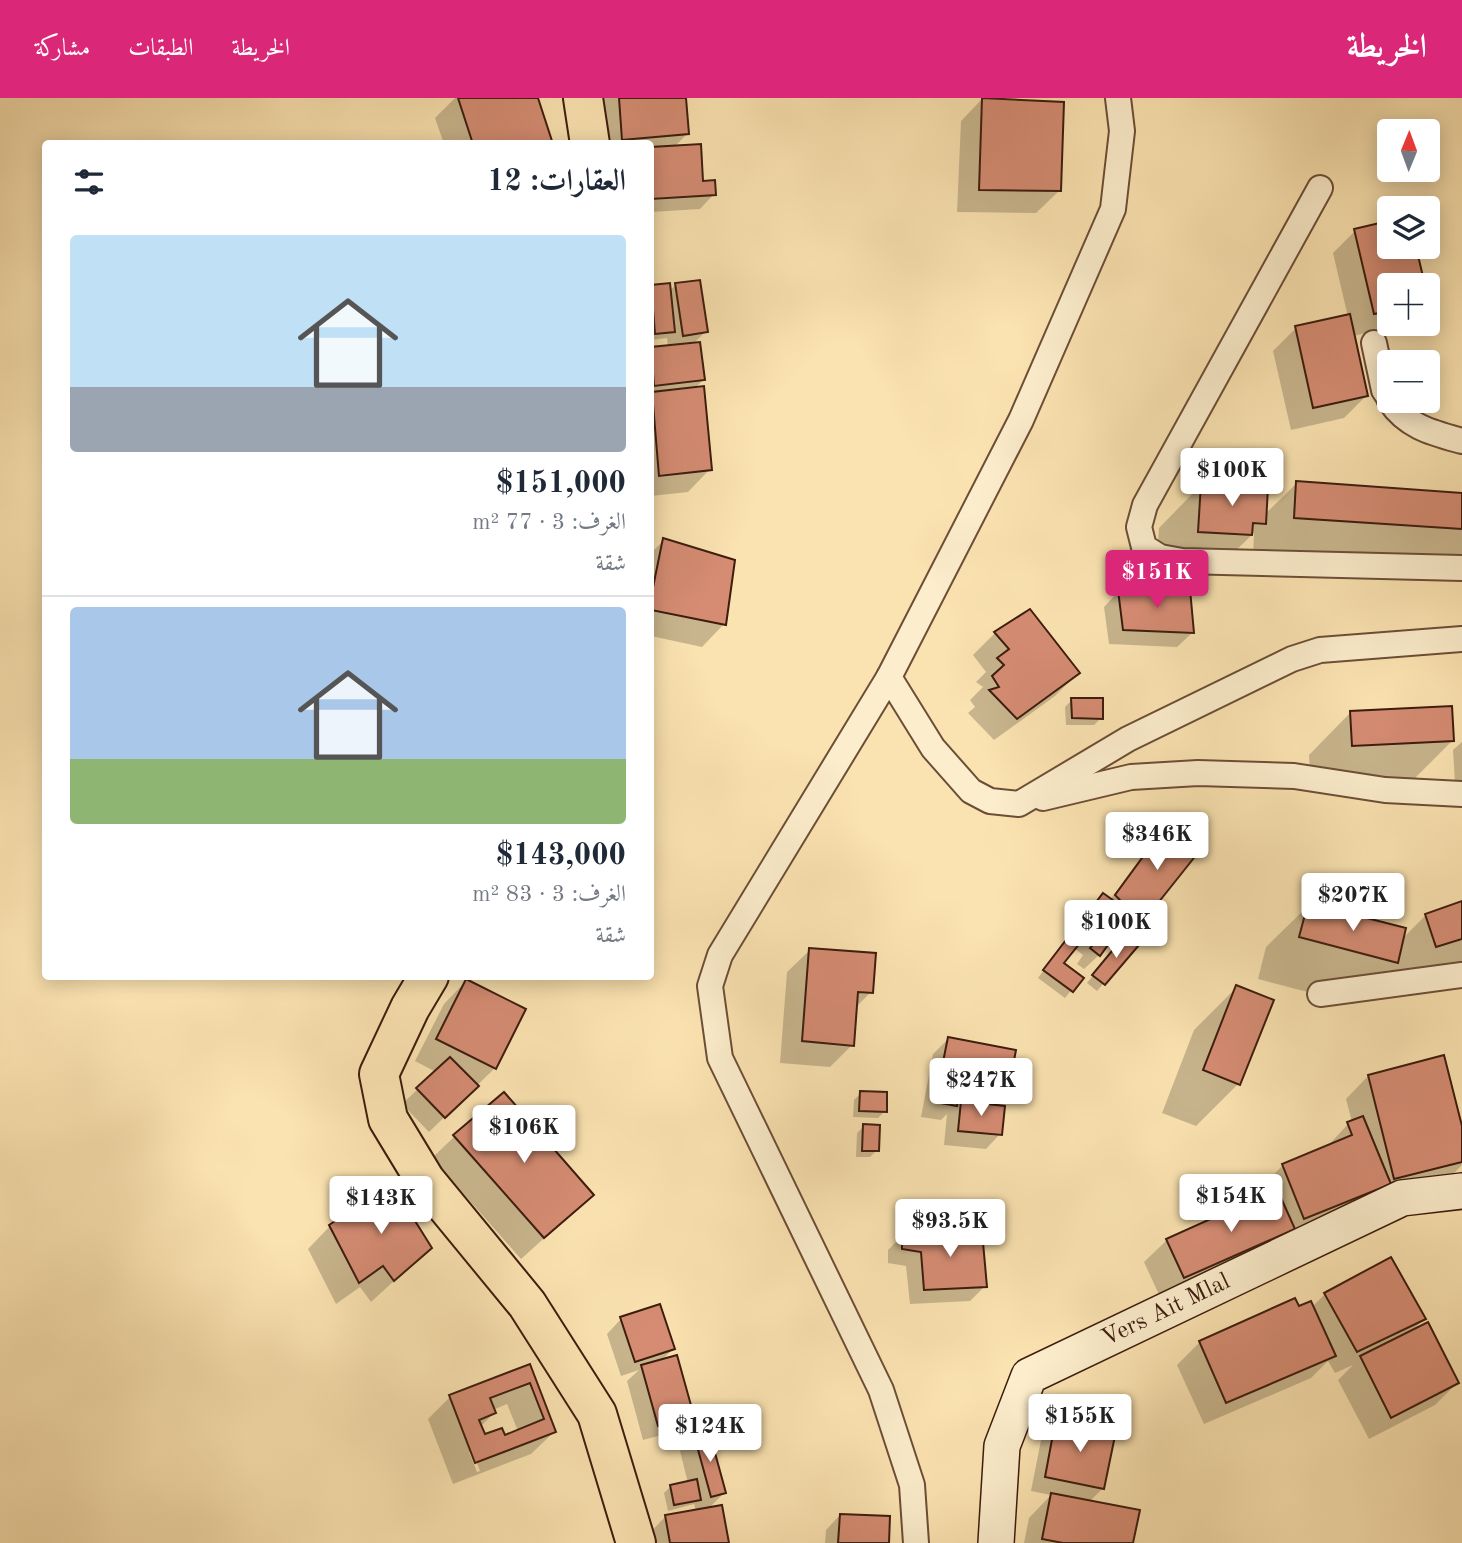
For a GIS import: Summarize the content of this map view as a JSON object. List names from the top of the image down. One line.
{"streets":{"street":["Vers Ait Mlal"]},"north":"top","page":{"header":"الخريطة","nav":["الخريطة","الطبقات","مشاركة"],"map_buttons":["+","−"],"heading":"العقارات: 12","list":[{"name":"$151,000","note":"الغرف: 3 · 77 m² · شقة"},{"name":"$143,000","note":"الغرف: 3 · 83 m² · شقة"}],"price":["$100K","$151K","$346K","$207K","$100K","$247K","$106K","$154K","$143K","$93.5K","$155K","$124K"]}}
